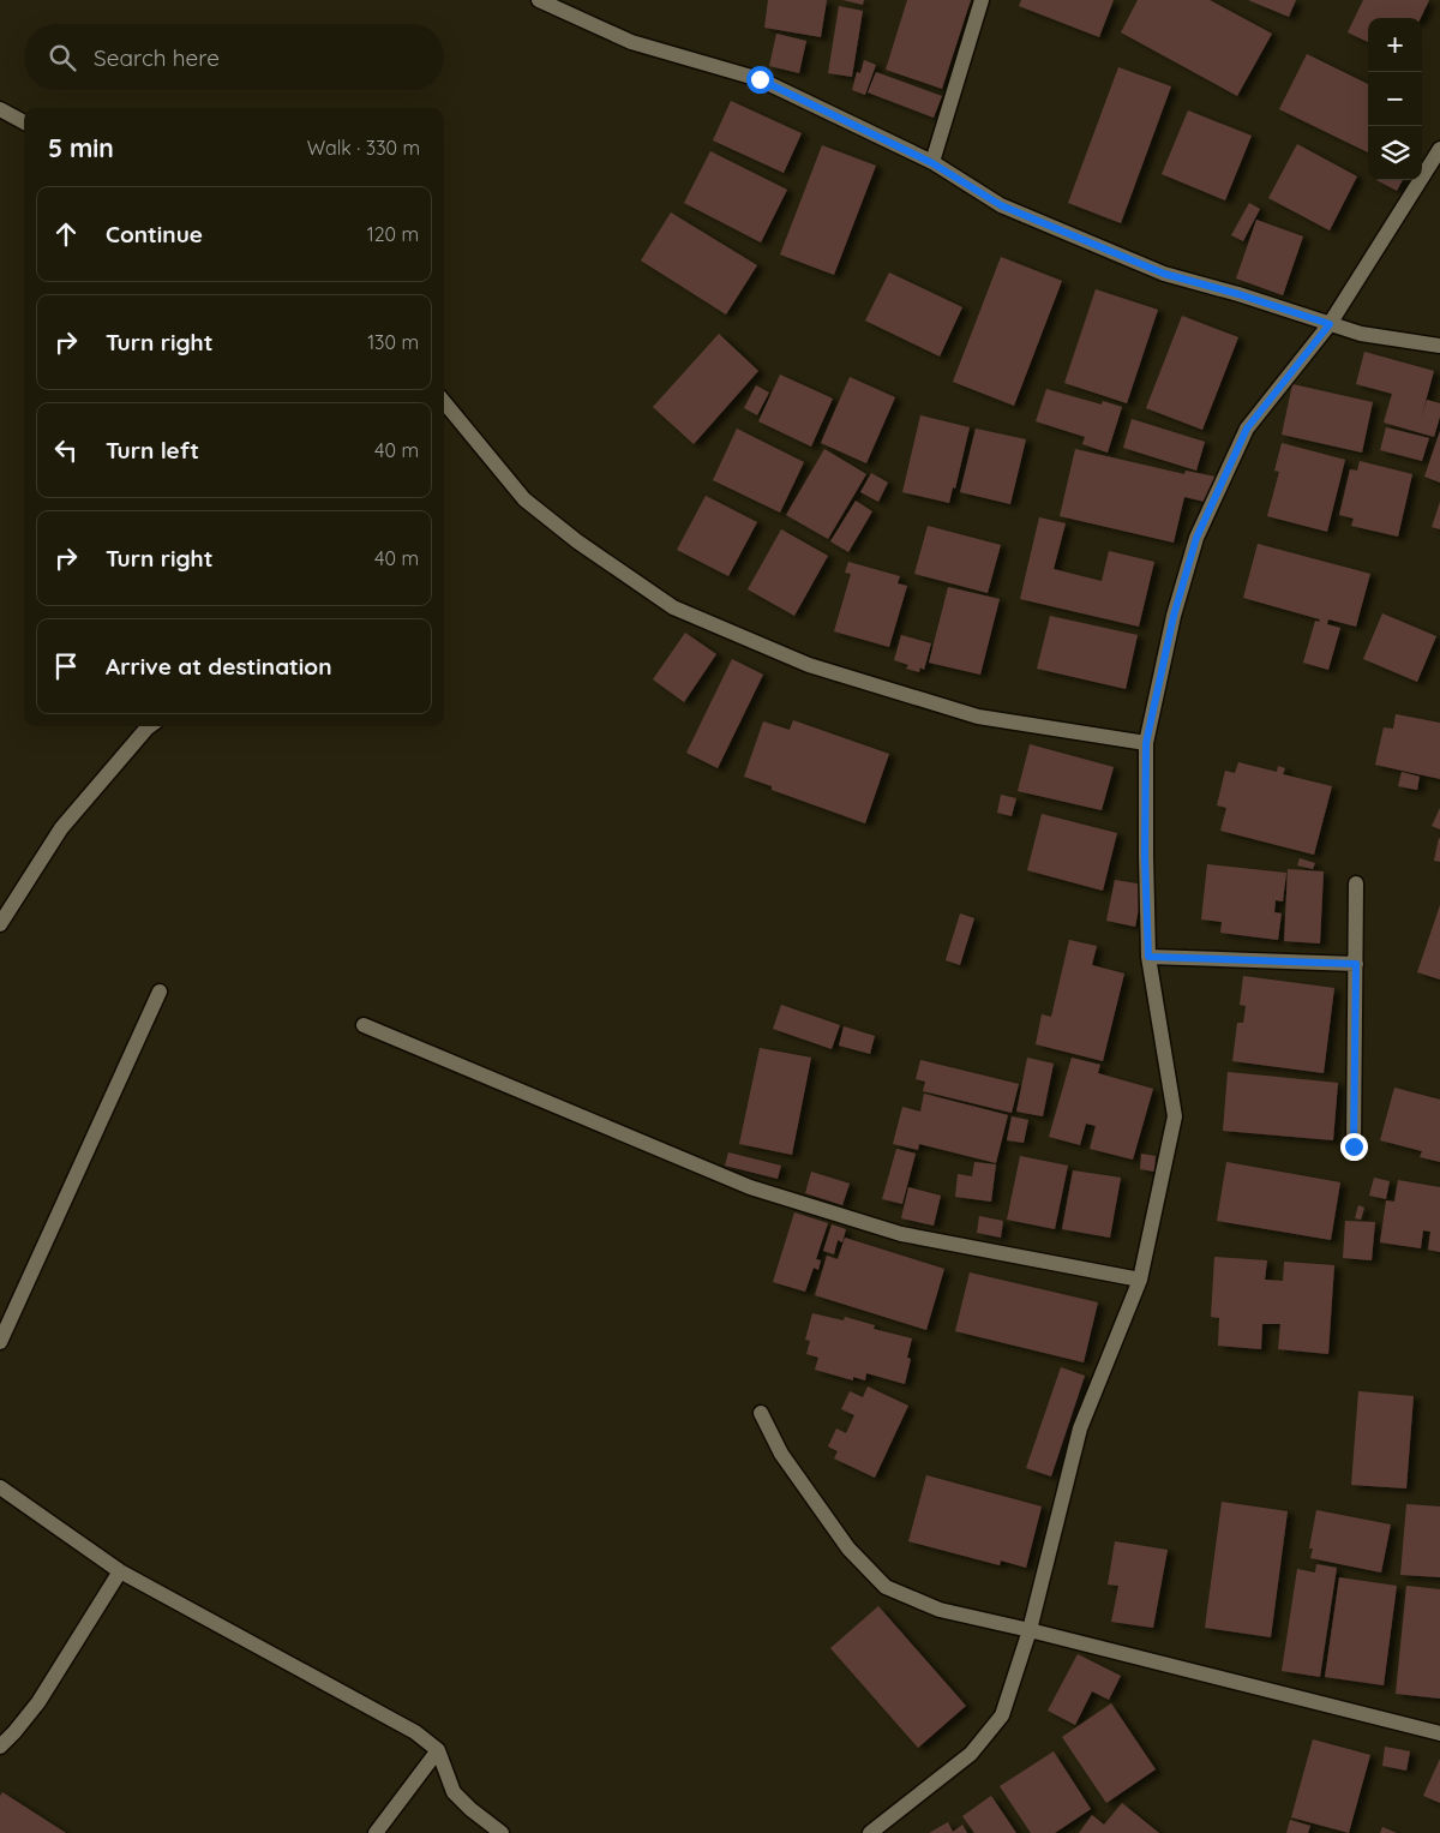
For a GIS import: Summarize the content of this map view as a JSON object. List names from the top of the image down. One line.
{"page":{"map_buttons":["+","−"],"search":"Search here","heading":["5 min","Walk · 330 m"],"list":[["Continue","120 m"],["Turn right","130 m"],["Turn left","40 m"],["Turn right","40 m"],"Arrive at destination"]}}
